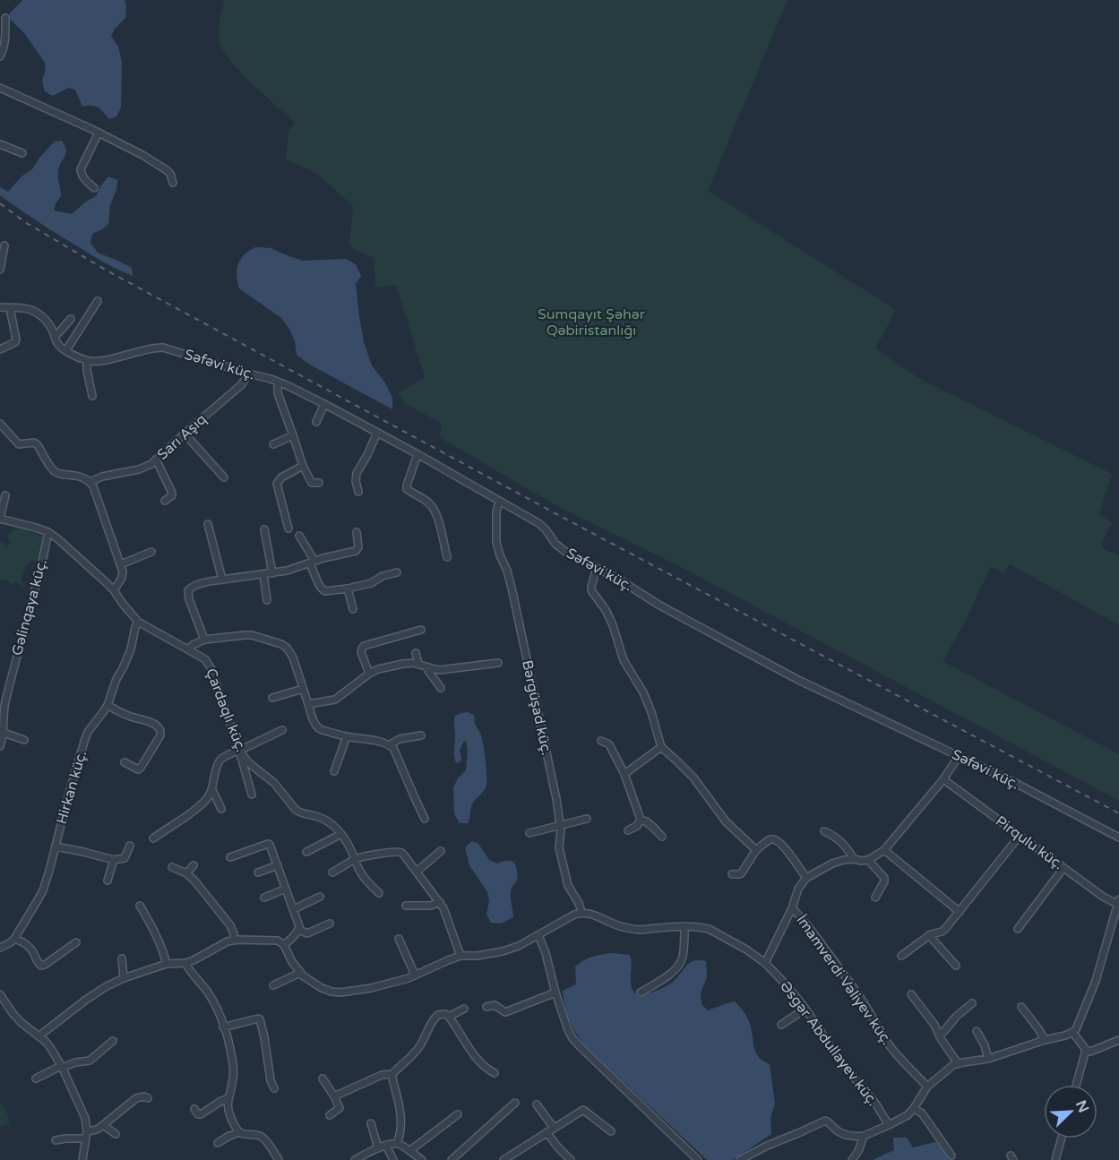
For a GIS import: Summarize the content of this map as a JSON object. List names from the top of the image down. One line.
{"streets":{"street":["Səfəvi küç.","Sarı Aşıq","Gəlinqaya küç.","Bərgüşad küç.","Çardaqlı küç.","Hirkan küç.","Pirqulu küç.","İmamverdi Vəliyev küç.","Əsgər Abdullayev küç."]},"crossings":[["Səfəvi küç.","Sarı Aşıq"],["Səfəvi küç.","Bərgüşad küç."],["Gəlinqaya küç.","Çardaqlı küç."],["Bərgüşad küç.","Əsgər Abdullayev küç."],["Çardaqlı küç.","Hirkan küç."]],"parks":["Sumqayıt Şəhər Qəbiristanlığı"],"north":"top right"}
